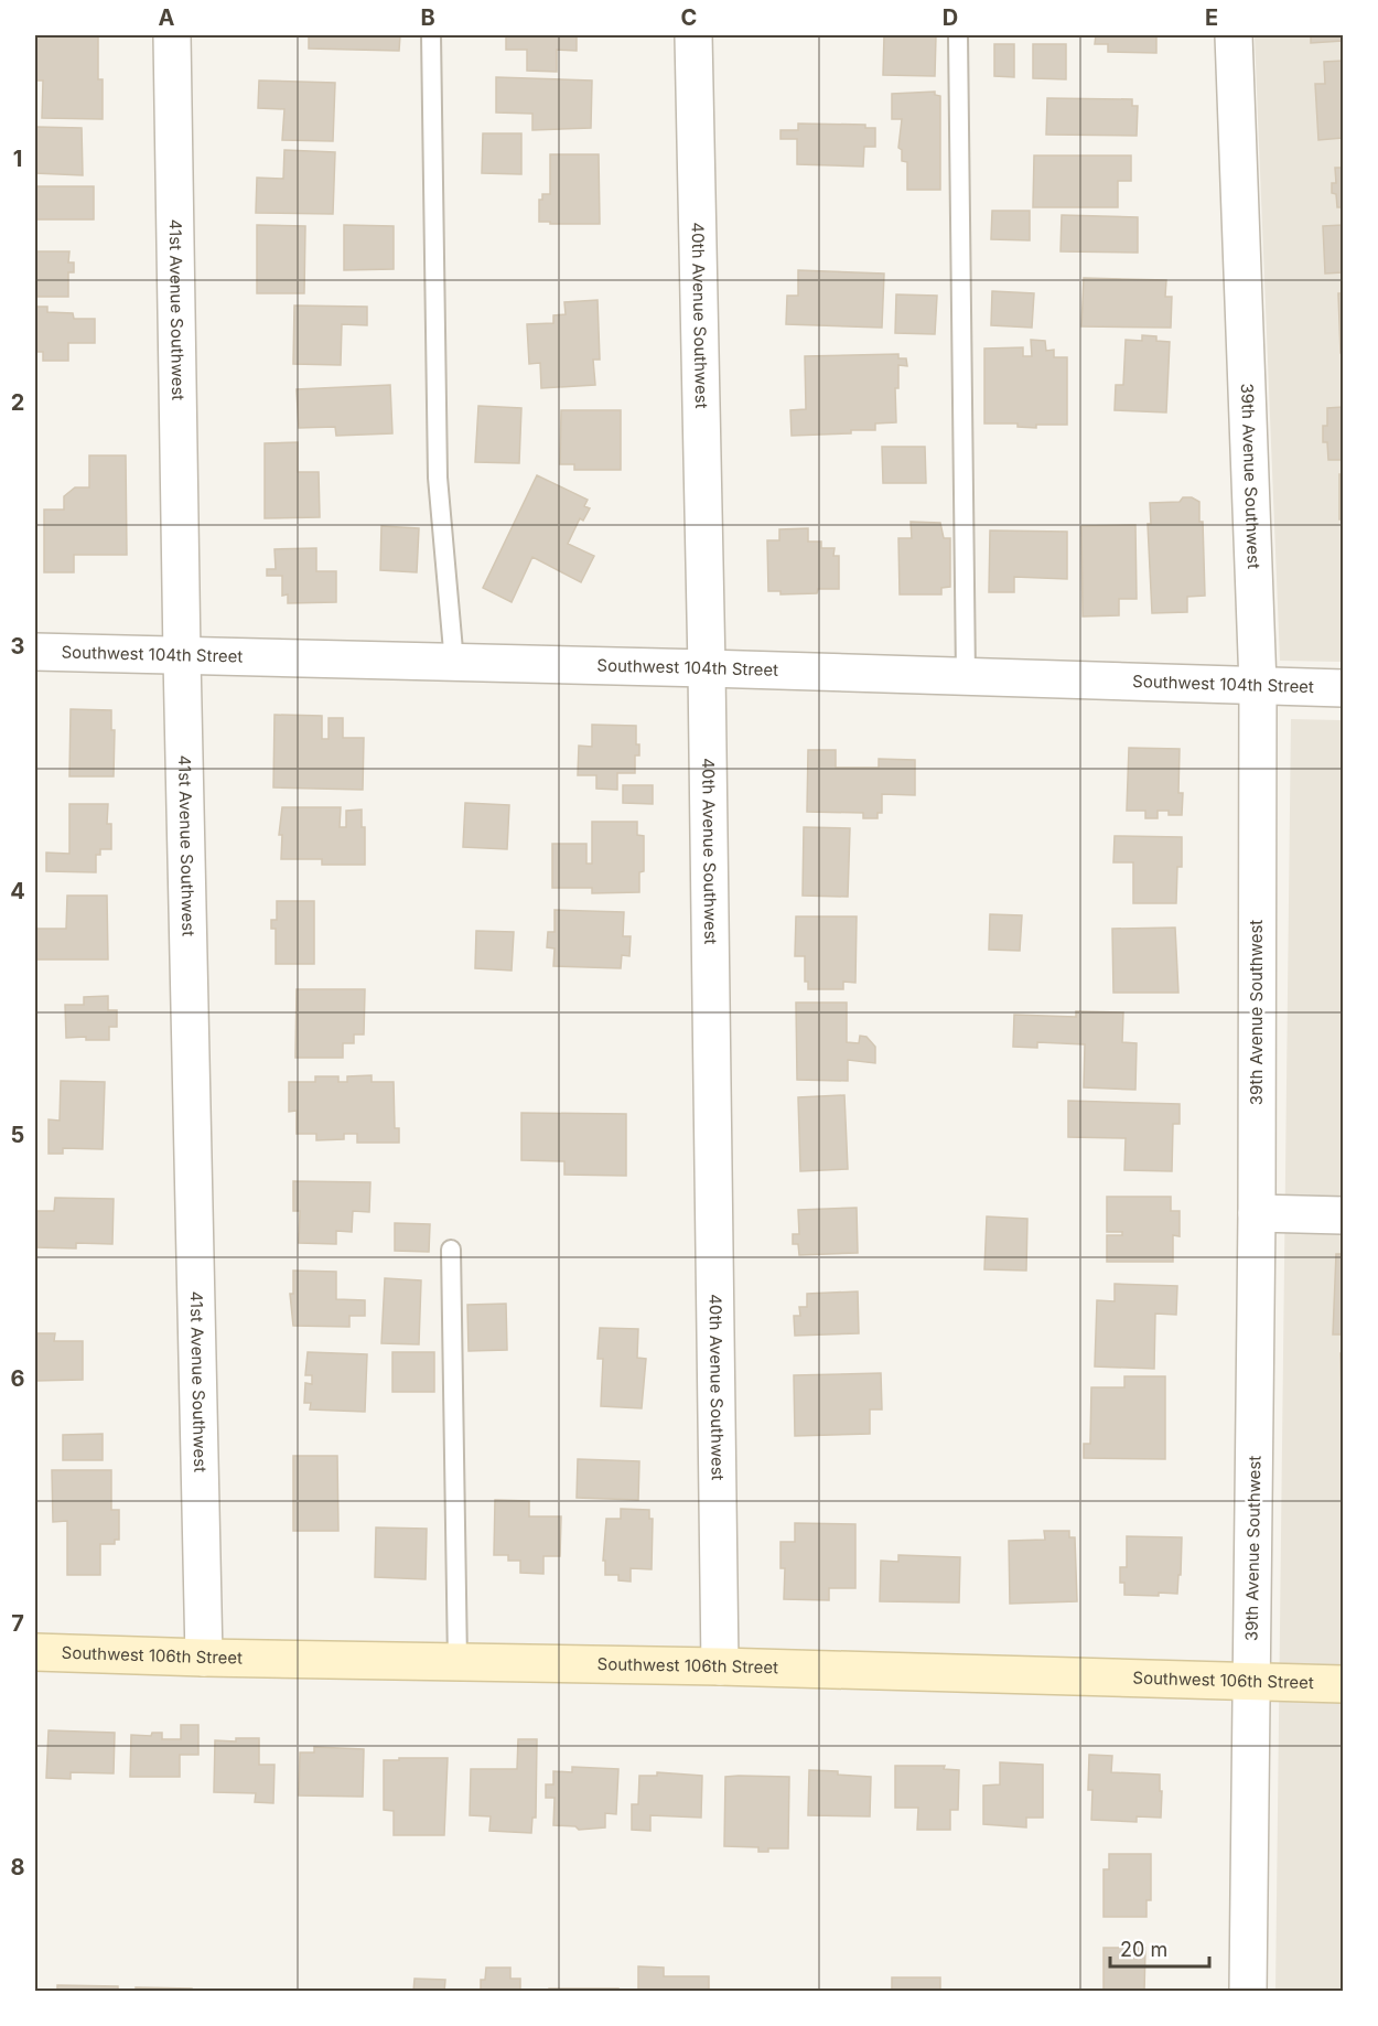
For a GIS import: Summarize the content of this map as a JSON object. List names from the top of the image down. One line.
{"streets":{"street":["41st Avenue Southwest","40th Avenue Southwest","39th Avenue Southwest","Southwest 104th Street","Southwest 106th Street"]},"crossings":[["41st Avenue Southwest","Southwest 104th Street"],["41st Avenue Southwest","Southwest 106th Street"],["40th Avenue Southwest","Southwest 104th Street"],["40th Avenue Southwest","Southwest 106th Street"],["39th Avenue Southwest","Southwest 104th Street"],["39th Avenue Southwest","Southwest 106th Street"]],"scale_bar":"20 m","grid":{"columns":["A","B","C","D","E"],"rows":["1","2","3","4","5","6","7","8"]}}
